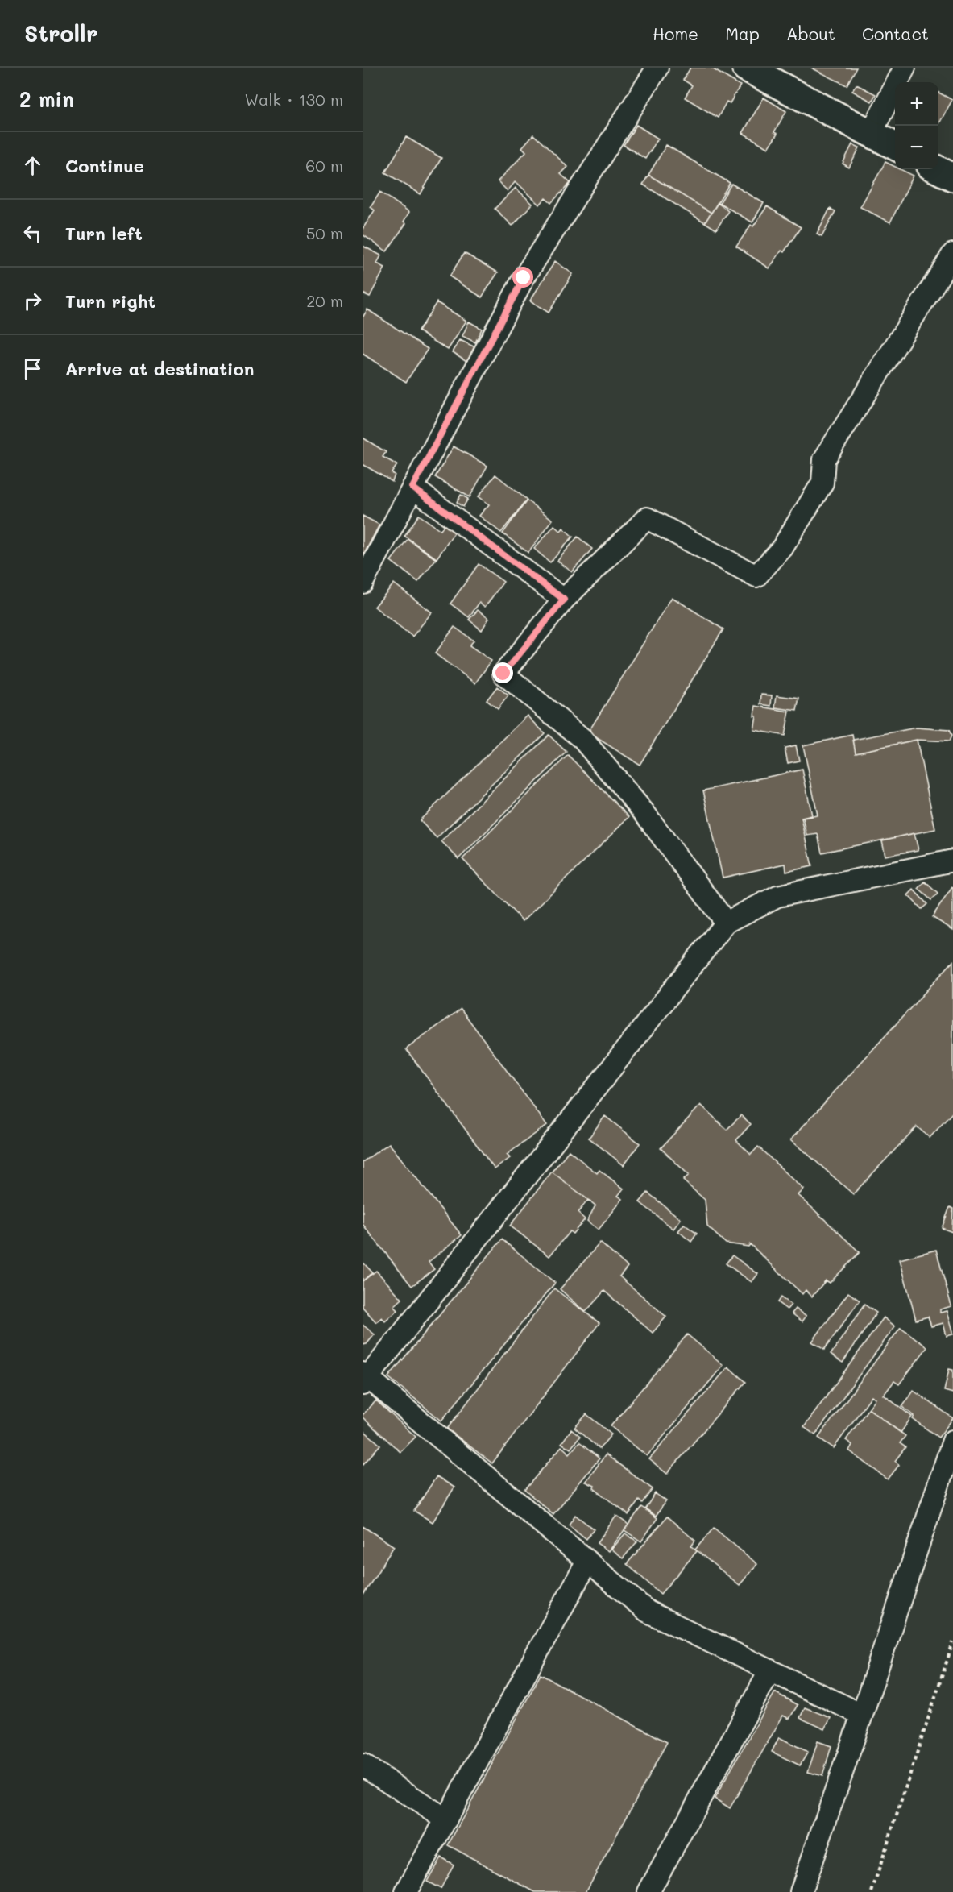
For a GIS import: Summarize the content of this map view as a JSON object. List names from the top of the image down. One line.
{"page":{"header":"Strollr","nav":["Home","Map","About","Contact"],"heading":["2 min","Walk · 130 m"],"map_buttons":["+","−"],"list":[["Continue","60 m"],["Turn left","50 m"],["Turn right","20 m"],"Arrive at destination"]}}
